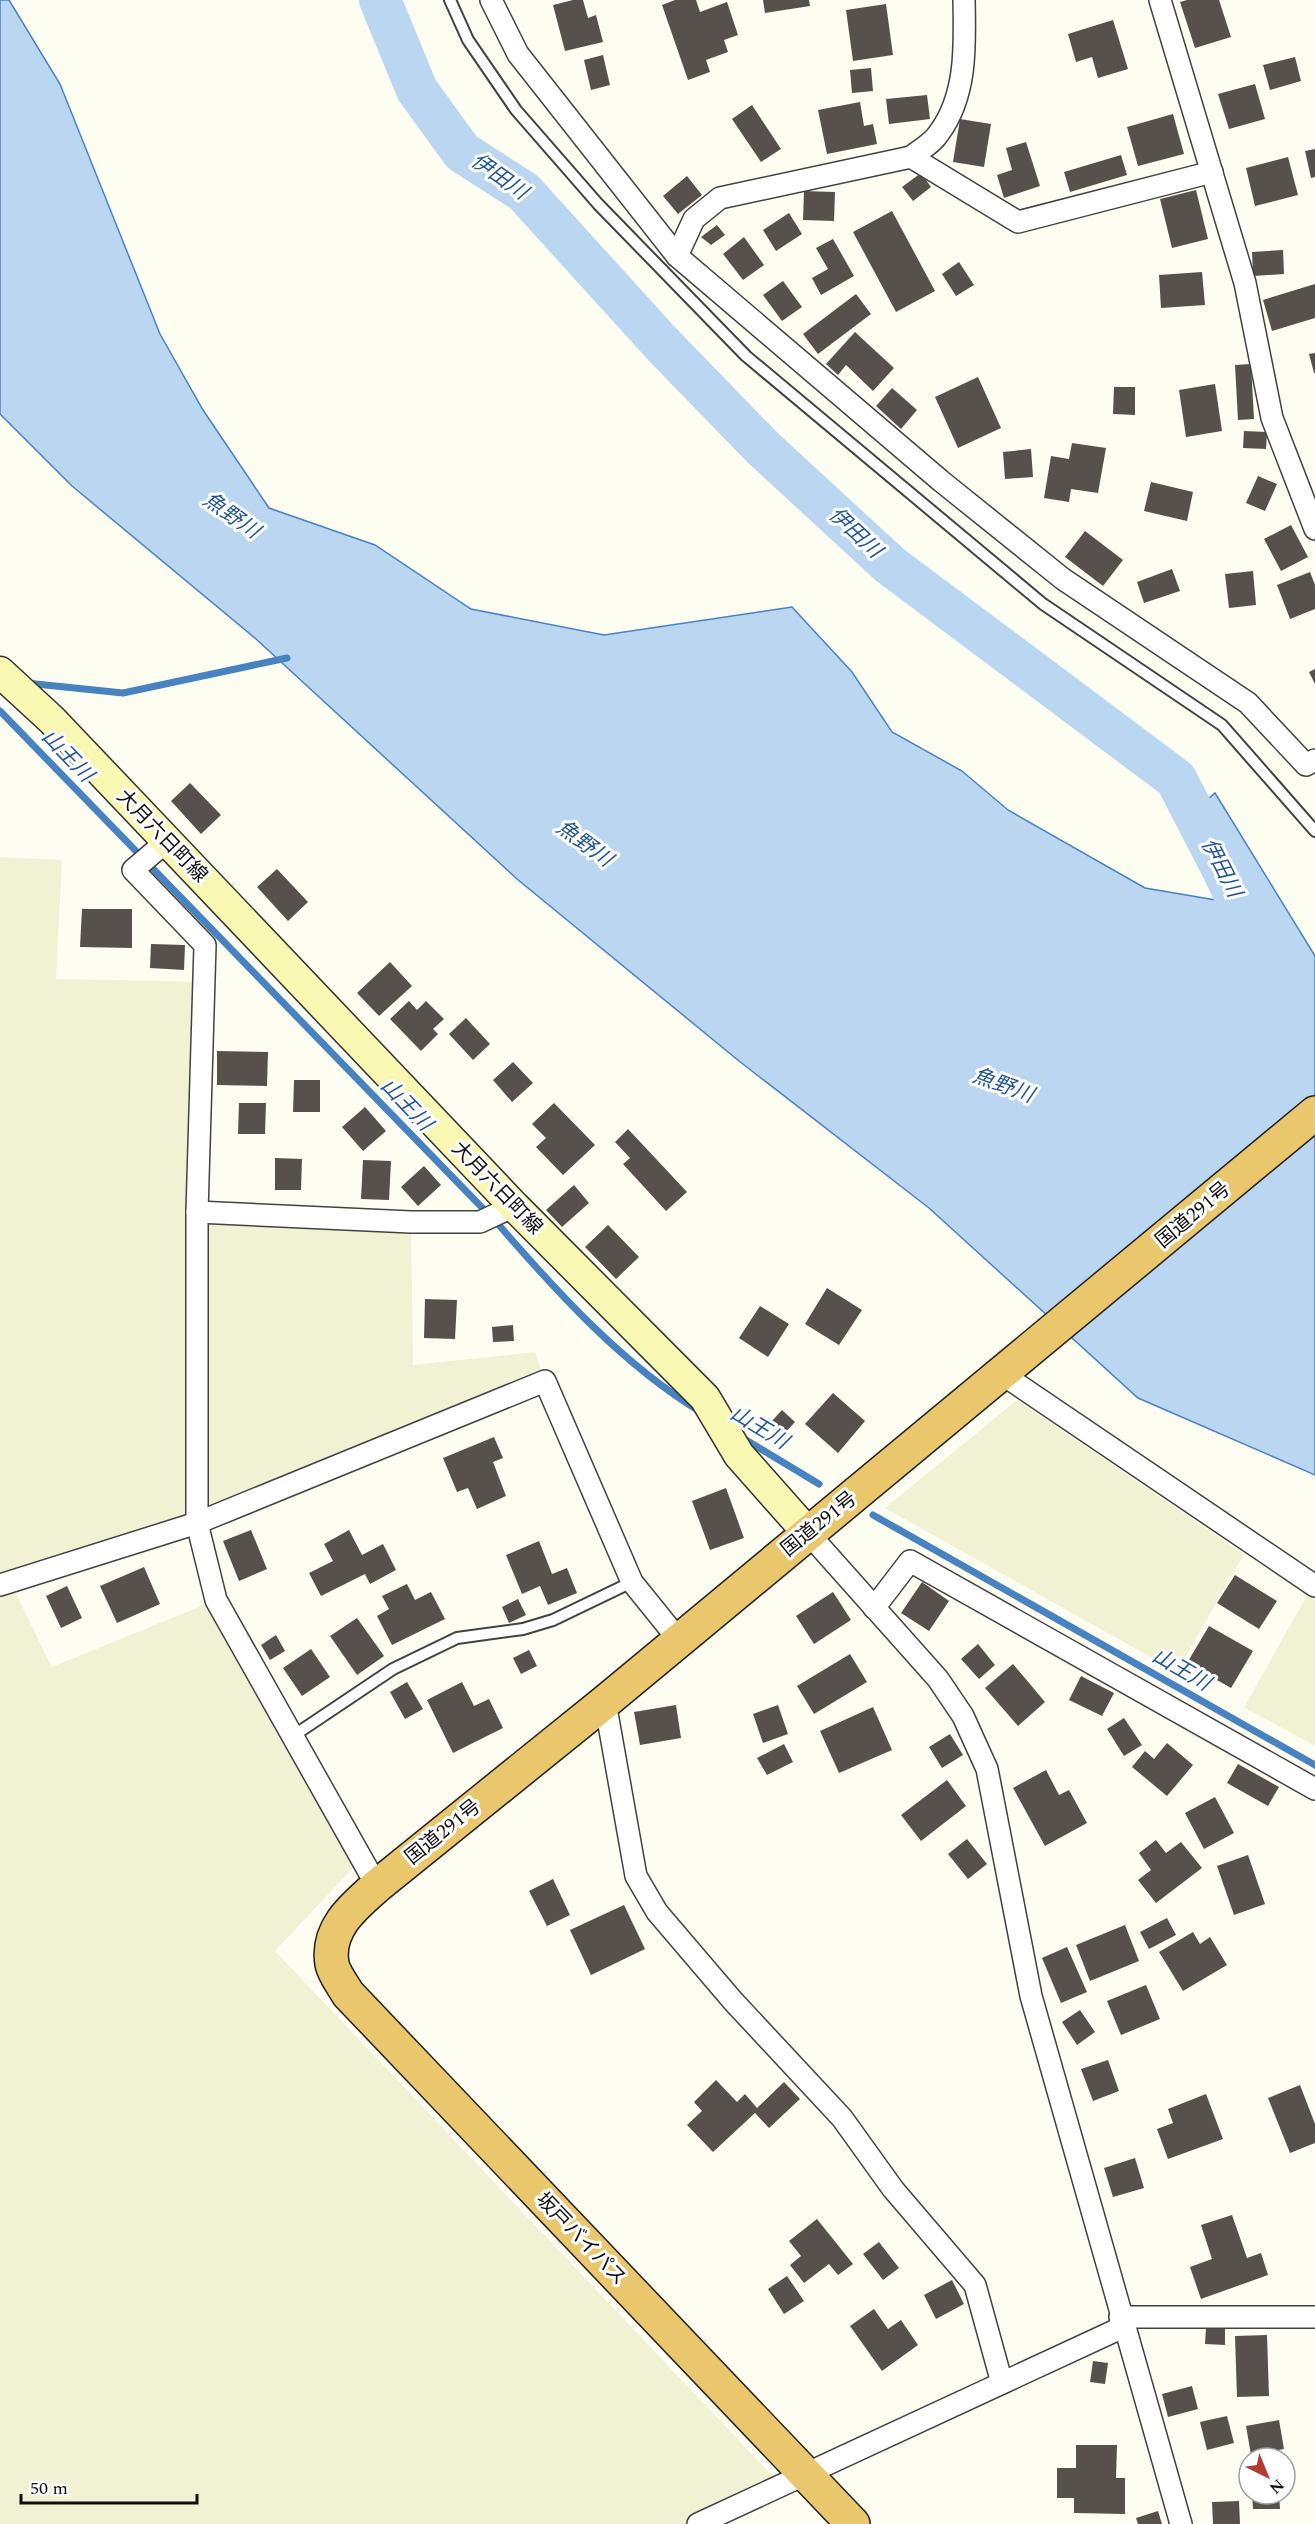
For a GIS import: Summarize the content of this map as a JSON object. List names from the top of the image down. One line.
{"streets":{"highway":["国道291号","坂戸バイパス"],"main road":["大月六日町線"]},"crossings":[["大月六日町線","国道291号"],["国道291号","坂戸バイパス"]],"water":["伊田川","魚野川","山王川"],"scale_bar":"50 m","north":"bottom right"}
